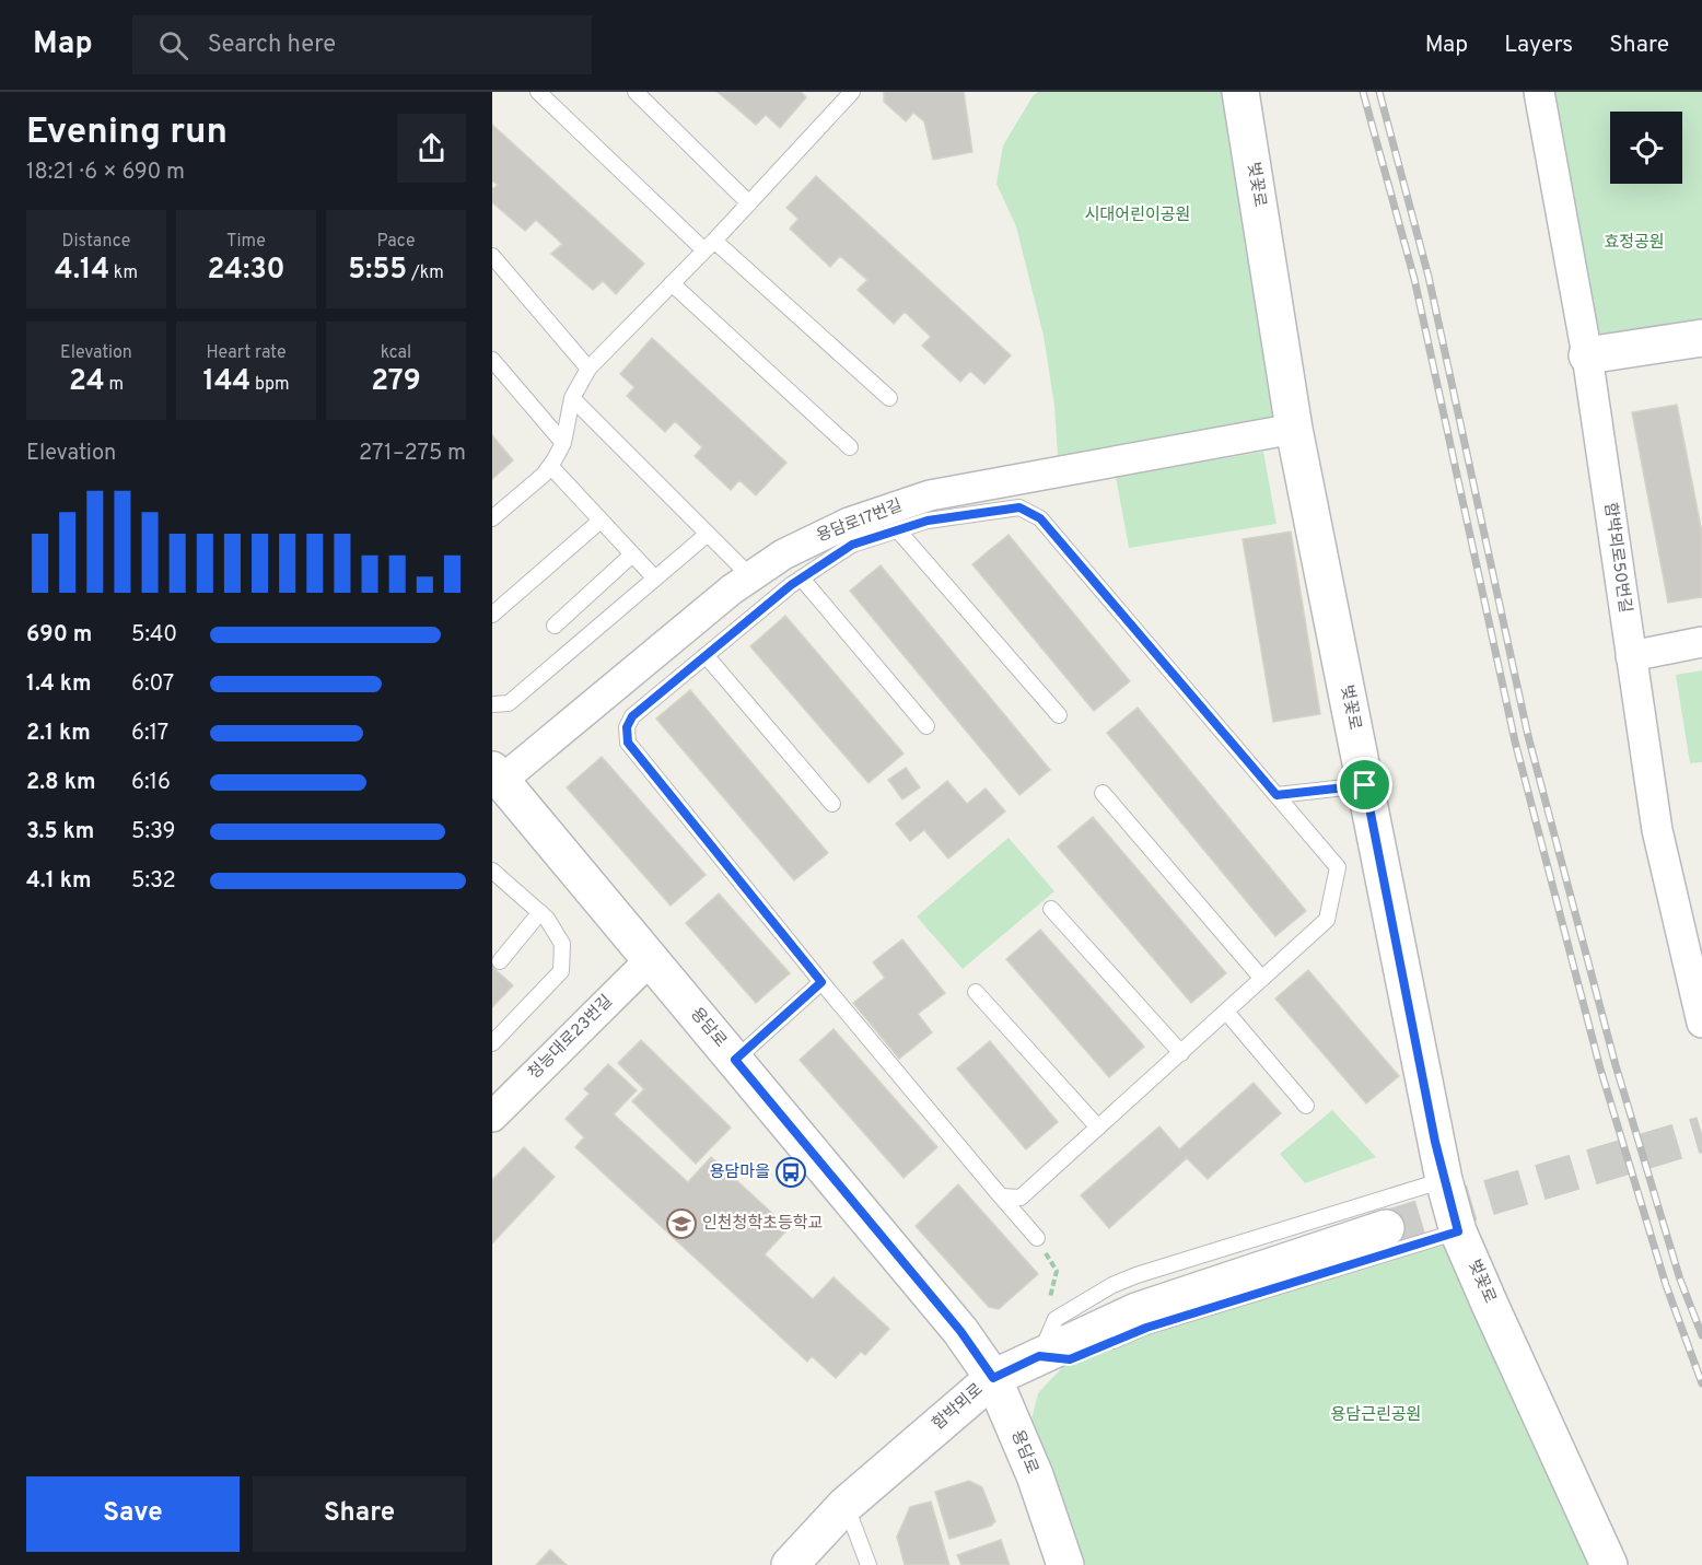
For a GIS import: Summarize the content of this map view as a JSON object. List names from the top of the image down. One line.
{"streets":{"street":["벚꽃로","용담로17번길","함박뫼로50번길","용담로","청능대로23번길","함박뫼로"]},"crossings":[["벚꽃로","용담로17번길"],["용담로17번길","용담로"],["용담로","청능대로23번길"],["용담로","함박뫼로"]],"parks":["시대어린이공원","효정공원","용담근린공원"],"places":{"bus stop":["용담마을"],"school or university":["인천청학초등학교"]},"page":{"header":"Map","search":"Search here","nav":["Map","Layers","Share"],"heading":["Evening run","18:21 · 6 × 690 m"],"stats":[["Distance","4.14 km"],["Time","24:30"],["Pace","5:55 /km"],["Elevation","24 m"],["Heart rate","144 bpm"],["kcal","279"]],"chart":["Elevation","271–275 m"],"list":[{"name":"690 m","note":"5:40"},{"name":"1.4 km","note":"6:07"},{"name":"2.1 km","note":"6:17"},{"name":"2.8 km","note":"6:16"},{"name":"3.5 km","note":"5:39"},{"name":"4.1 km","note":"5:32"}],"buttons":["Save","Share"]}}
